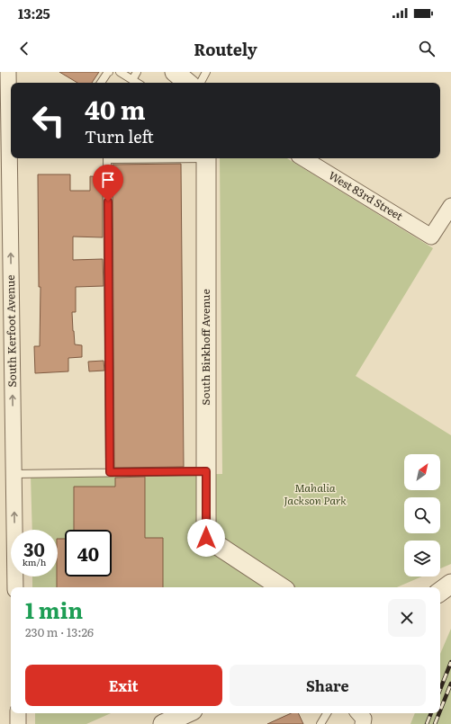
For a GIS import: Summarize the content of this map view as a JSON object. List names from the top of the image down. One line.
{"streets":{"street":["West 83rd Street","South Kerfoot Avenue","South Birkhoff Avenue"]},"one_way":["South Kerfoot Avenue"],"parks":["Mahalia Jackson Park"],"north":"top right","page":{"status":"13:25","header":"Routely","turn":["40 m","Turn left"],"speed":"30 km/h","limit":"40","heading":["1 min","230 m · 13:26"],"buttons":["Exit","Share"]}}
